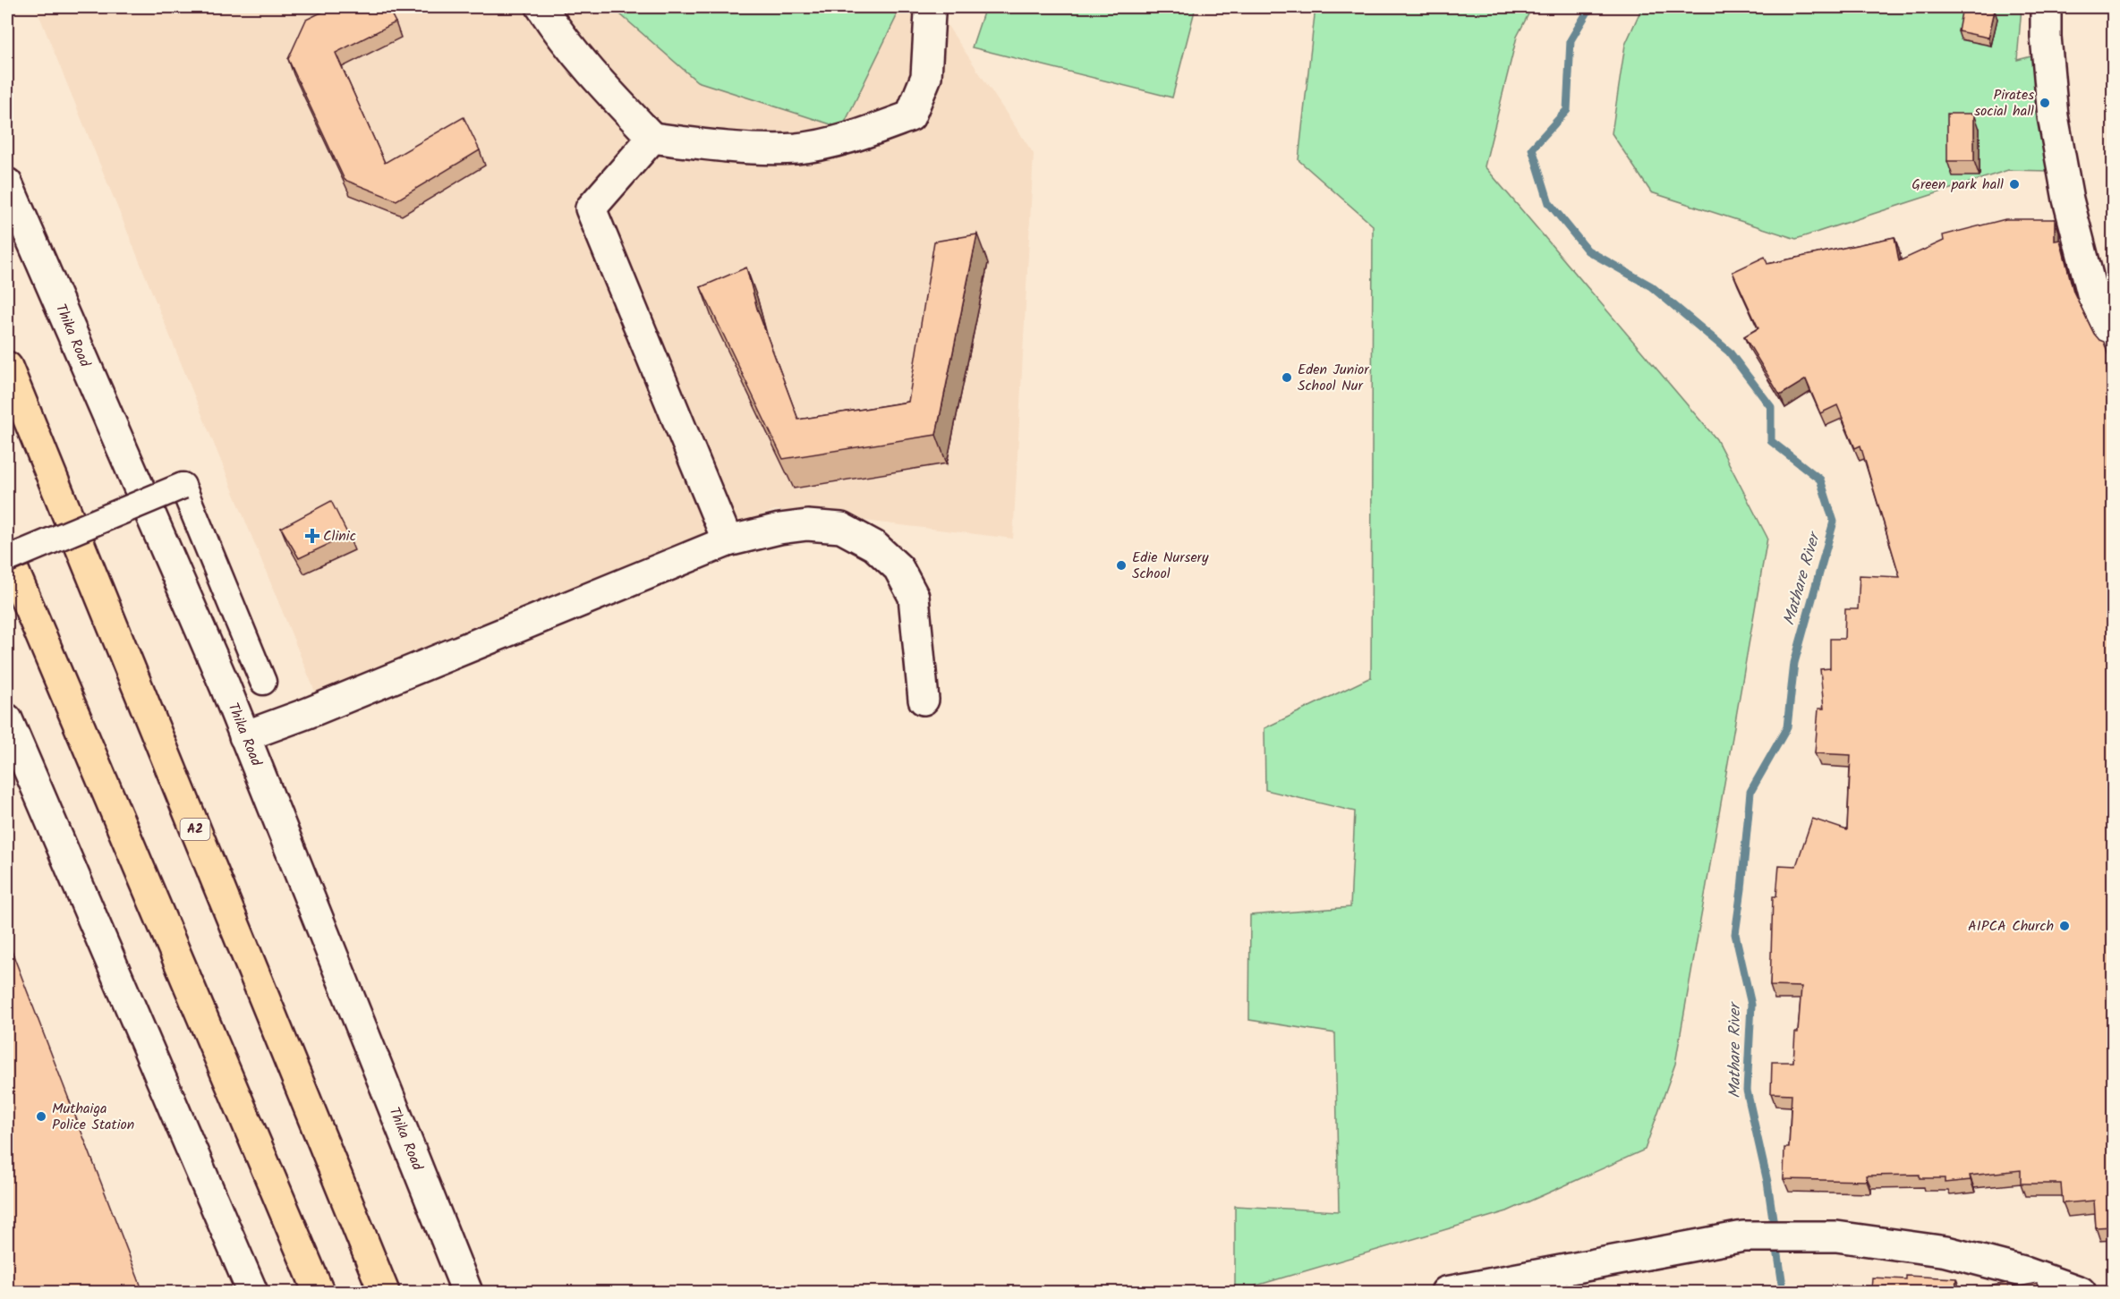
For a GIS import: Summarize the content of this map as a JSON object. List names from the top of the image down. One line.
{"streets":{"highway":["A2"],"street":["Thika Road"]},"water":["Mathare River"],"places":{"other":["Pirates social hall","Green park hall","Eden Junior School Nur","Edie Nursery School","AIPCA Church","Muthaiga Police Station"],"health":["Clinic"]}}
